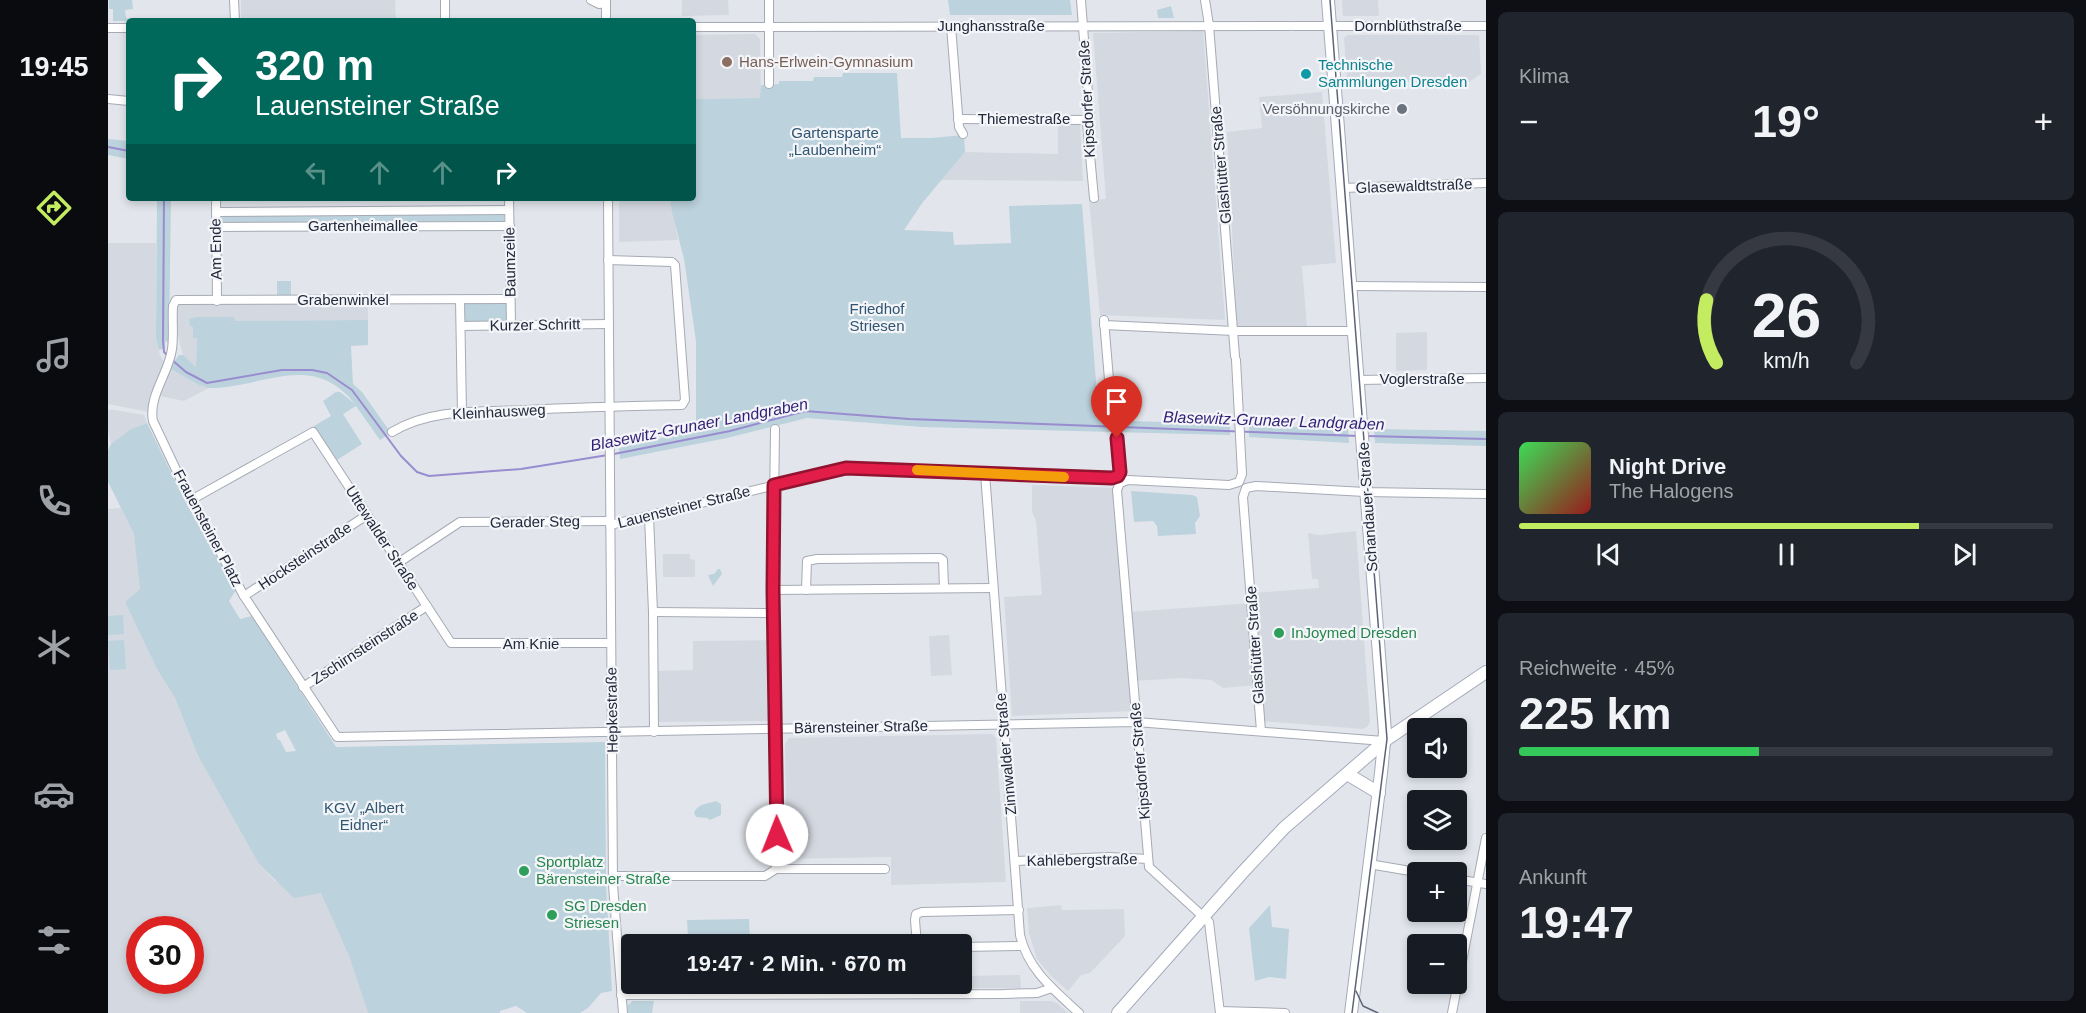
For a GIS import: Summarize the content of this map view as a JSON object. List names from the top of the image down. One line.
{"streets":{"main road":["Schandauer Straße"],"street":["Junghansstraße","Dornblüthstraße","Kipsdorfer Straße","Thiemestraße","Glashütter Straße","Glasewaldtstraße","Gartenheimallee","Am Ende","Baumzeile","Grabenwinkel","Kurzer Schritt","Voglerstraße","Kleinhausweg","Lauensteiner Straße","Gerader Steg","Frauensteiner Platz","Uttewalder Straße","Hocksteinstraße","Am Knie","Zschirnsteinstraße","Hepkestraße","Bärensteiner Straße","Zinnwalder Straße","Kahlebergstraße"]},"crossings":[["Junghansstraße","Dornblüthstraße"],["Junghansstraße","Kipsdorfer Straße"],["Junghansstraße","Glashütter Straße"],["Junghansstraße","Schandauer Straße"],["Dornblüthstraße","Schandauer Straße"],["Kipsdorfer Straße","Thiemestraße"],["Kipsdorfer Straße","Lauensteiner Straße"],["Kipsdorfer Straße","Bärensteiner Straße"],["Kipsdorfer Straße","Kahlebergstraße"],["Glashütter Straße","Lauensteiner Straße"],["Glashütter Straße","Schandauer Straße"],["Glashütter Straße","Bärensteiner Straße"],["Glasewaldtstraße","Schandauer Straße"],["Gartenheimallee","Am Ende"],["Gartenheimallee","Baumzeile"],["Am Ende","Grabenwinkel"],["Baumzeile","Grabenwinkel"],["Baumzeile","Kurzer Schritt"],["Grabenwinkel","Frauensteiner Platz"],["Kurzer Schritt","Hepkestraße"],["Voglerstraße","Schandauer Straße"],["Kleinhausweg","Hepkestraße"],["Lauensteiner Straße","Gerader Steg"],["Lauensteiner Straße","Hepkestraße"],["Lauensteiner Straße","Zinnwalder Straße"],["Schandauer Straße","Bärensteiner Straße"],["Gerader Steg","Uttewalder Straße"],["Gerader Steg","Hepkestraße"],["Frauensteiner Platz","Uttewalder Straße"],["Frauensteiner Platz","Hocksteinstraße"],["Frauensteiner Platz","Zschirnsteinstraße"],["Frauensteiner Platz","Bärensteiner Straße"],["Uttewalder Straße","Hocksteinstraße"],["Uttewalder Straße","Am Knie"],["Uttewalder Straße","Zschirnsteinstraße"],["Am Knie","Hepkestraße"],["Hepkestraße","Bärensteiner Straße"],["Bärensteiner Straße","Zinnwalder Straße"],["Zinnwalder Straße","Kahlebergstraße"]],"water":["Blasewitz‐Grunaer Landgraben"],"parks":["Gartensparte „Laubenheim“","Friedhof Striesen","KGV „Albert Eidner“"],"places":["Hans-Erlwein-Gymnasium","Technische Sammlungen Dresden","Versöhnungskirche","InJoymed Dresden","Sportplatz Bärensteiner Straße","SG Dresden Striesen"],"page":{"tabs":"19:45","tile":["Klima",["Reichweite · 45%","225 km"],["Ankunft","19:47"]],"turn":["320 m","Lauensteiner Straße"],"heat":["−","19°","+"],"song":["Night Drive","The Halogens"],"map_buttons":["+","−"],"limit":"30","trip":"19:47 · 2 Min. · 670 m","gauge":["26","km/h"]}}
